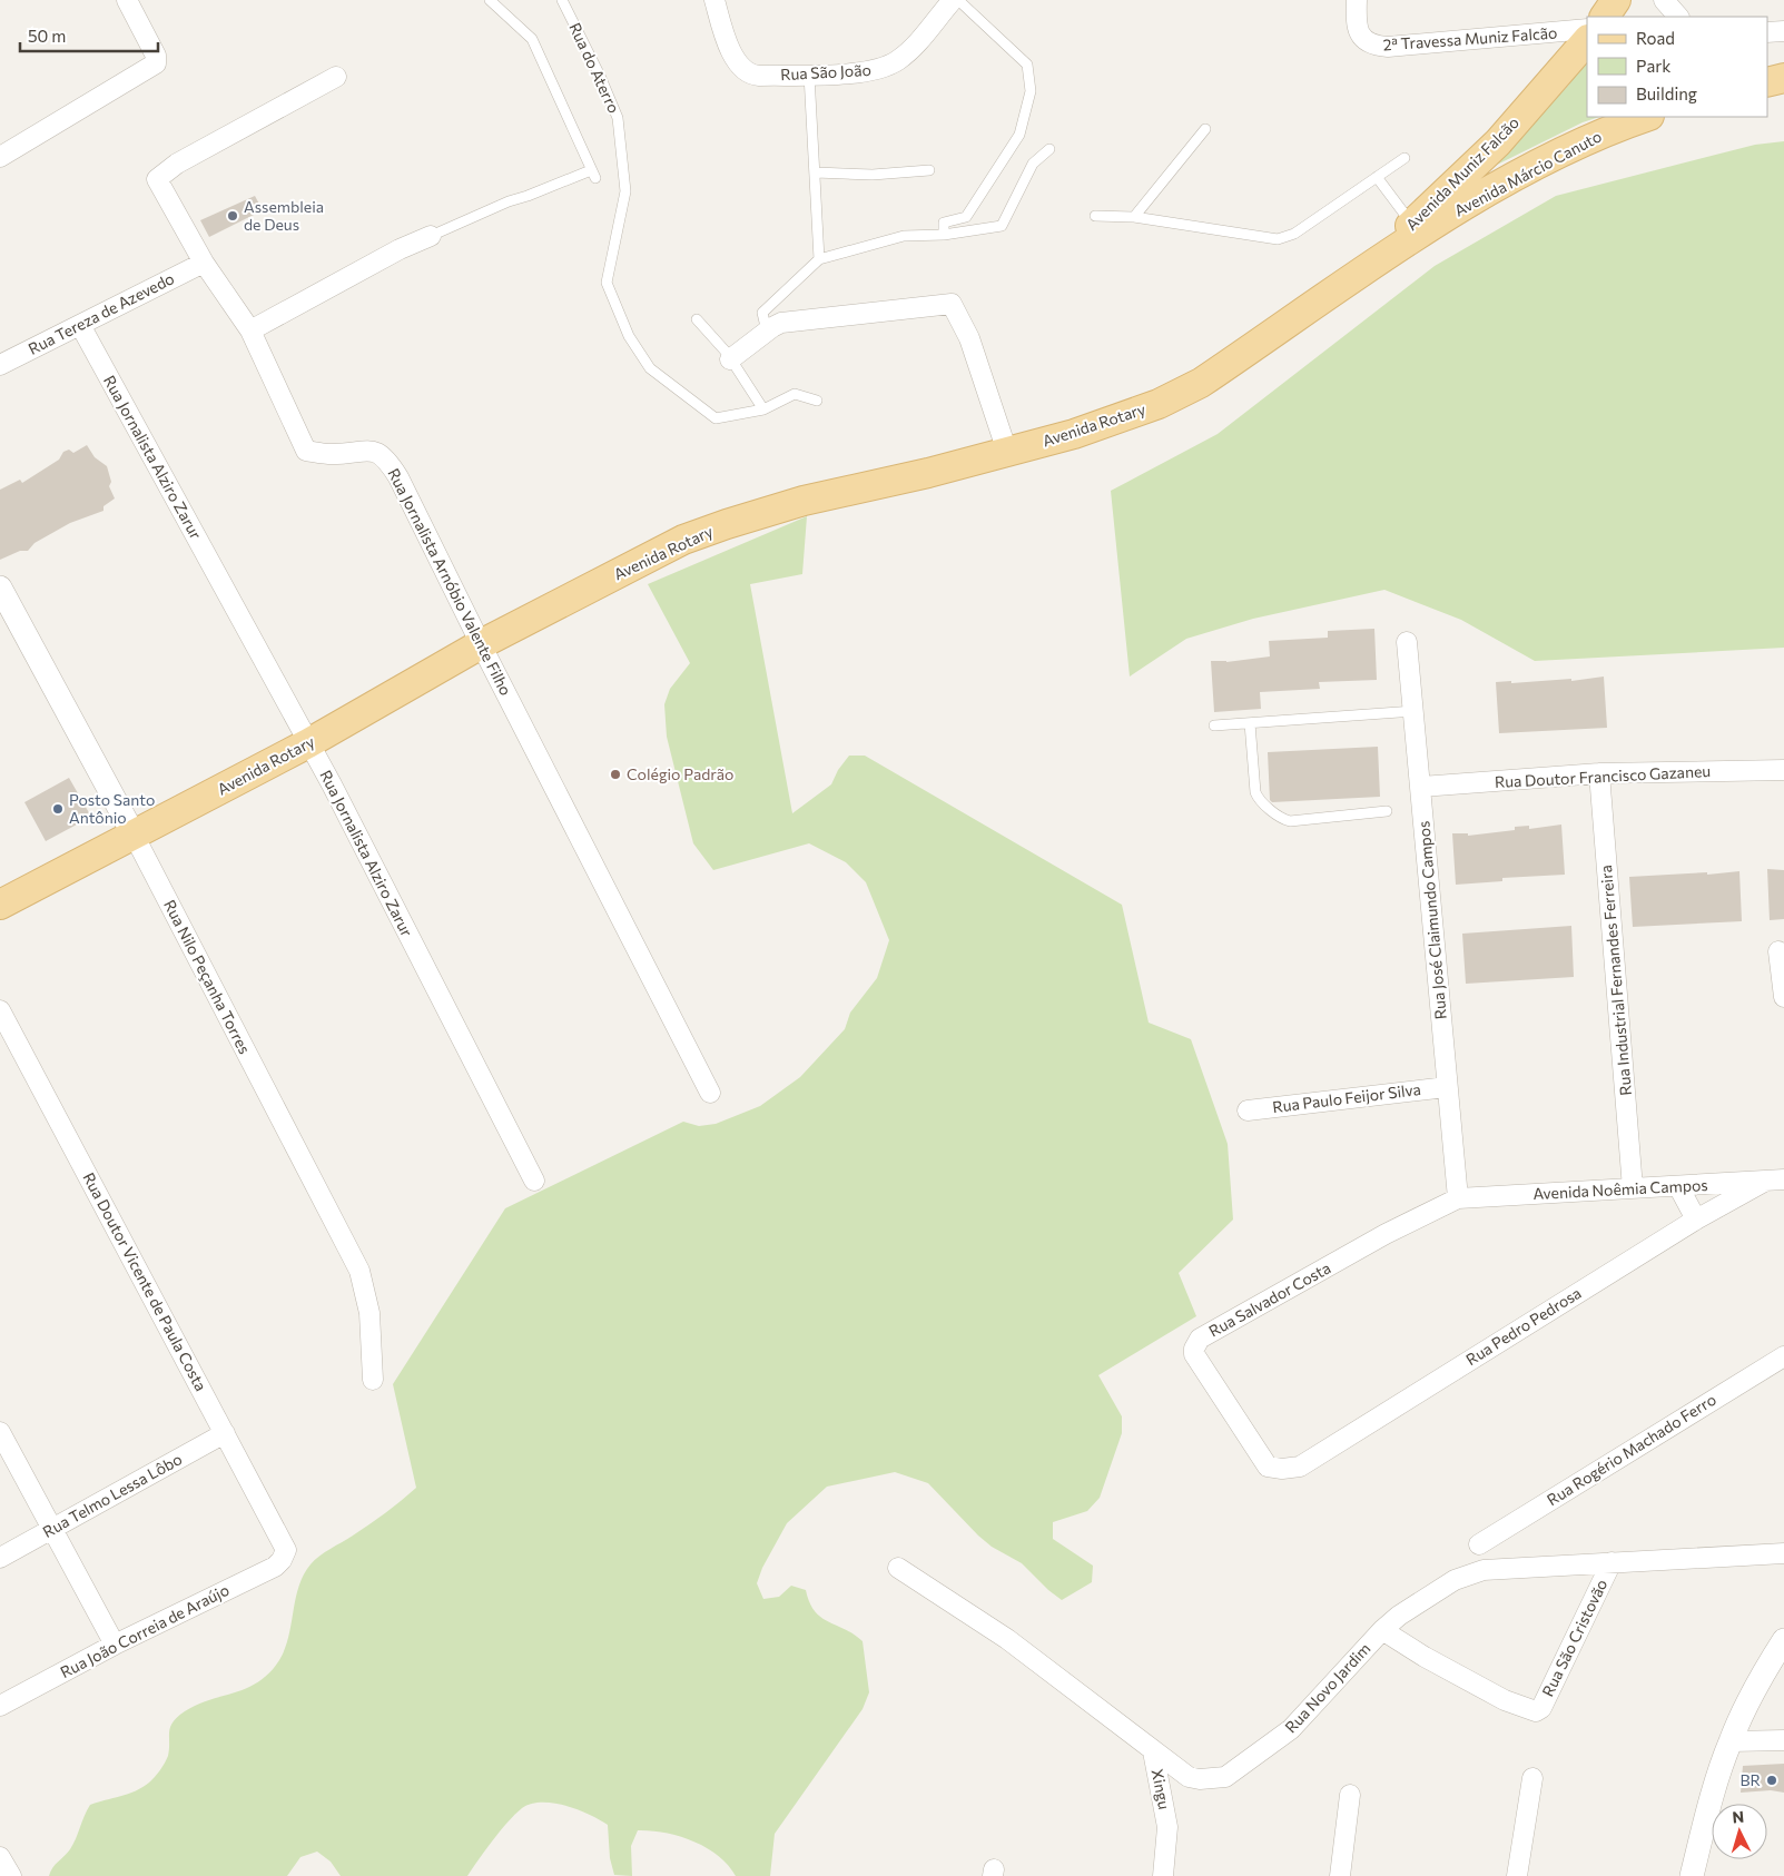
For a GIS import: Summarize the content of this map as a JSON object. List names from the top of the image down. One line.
{"streets":{"main road":["Avenida Muniz Falcão","Avenida Márcio Canuto","Avenida Rotary"],"street":["2ª Travessa Muniz Falcão","Rua São João","Rua Tereza de Azevedo","Rua Jornalista Alziro Zarur","Rua Jornalista Arnóbio Valente Filho","Rua Doutor Francisco Gazaneu","Rua José Claimundo Campos","Rua Nilo Peçanha Torres","Rua Industrial Fernandes Ferreira","Rua Paulo Feijor Silva","Avenida Noêmia Campos","Rua Doutor Vicente de Paula Costa","Rua Salvador Costa","Rua Pedro Pedrosa","Rua Rogério Machado Ferro","Rua Telmo Lessa Lôbo","Rua João Correia de Araújo","Rua São Cristovão","Rua Novo Jardim","Xingu"],"lane":["Rua do Aterro"]},"crossings":[["Avenida Muniz Falcão","Avenida Márcio Canuto"],["Avenida Muniz Falcão","Avenida Rotary"],["Avenida Márcio Canuto","Avenida Rotary"],["Rua Tereza de Azevedo","Rua Jornalista Alziro Zarur"],["Rua Tereza de Azevedo","Rua Jornalista Arnóbio Valente Filho"],["Avenida Rotary","Rua Jornalista Alziro Zarur"],["Avenida Rotary","Rua Jornalista Arnóbio Valente Filho"],["Avenida Rotary","Rua Nilo Peçanha Torres"],["Rua Doutor Francisco Gazaneu","Rua José Claimundo Campos"],["Rua Doutor Francisco Gazaneu","Rua Industrial Fernandes Ferreira"],["Rua José Claimundo Campos","Rua Paulo Feijor Silva"],["Rua José Claimundo Campos","Avenida Noêmia Campos"],["Rua José Claimundo Campos","Rua Salvador Costa"],["Rua Industrial Fernandes Ferreira","Avenida Noêmia Campos"],["Avenida Noêmia Campos","Rua Salvador Costa"],["Avenida Noêmia Campos","Rua Pedro Pedrosa"],["Rua Doutor Vicente de Paula Costa","Rua Telmo Lessa Lôbo"],["Rua Doutor Vicente de Paula Costa","Rua João Correia de Araújo"],["Rua Salvador Costa","Rua Pedro Pedrosa"],["Rua São Cristovão","Rua Novo Jardim"],["Rua Novo Jardim","Xingu"]],"places":["Assembleia de Deus","Colégio Padrão","Posto Santo Antônio","BR"],"legend":["Road","Park","Building"],"scale_bar":"50 m","north":"top"}
